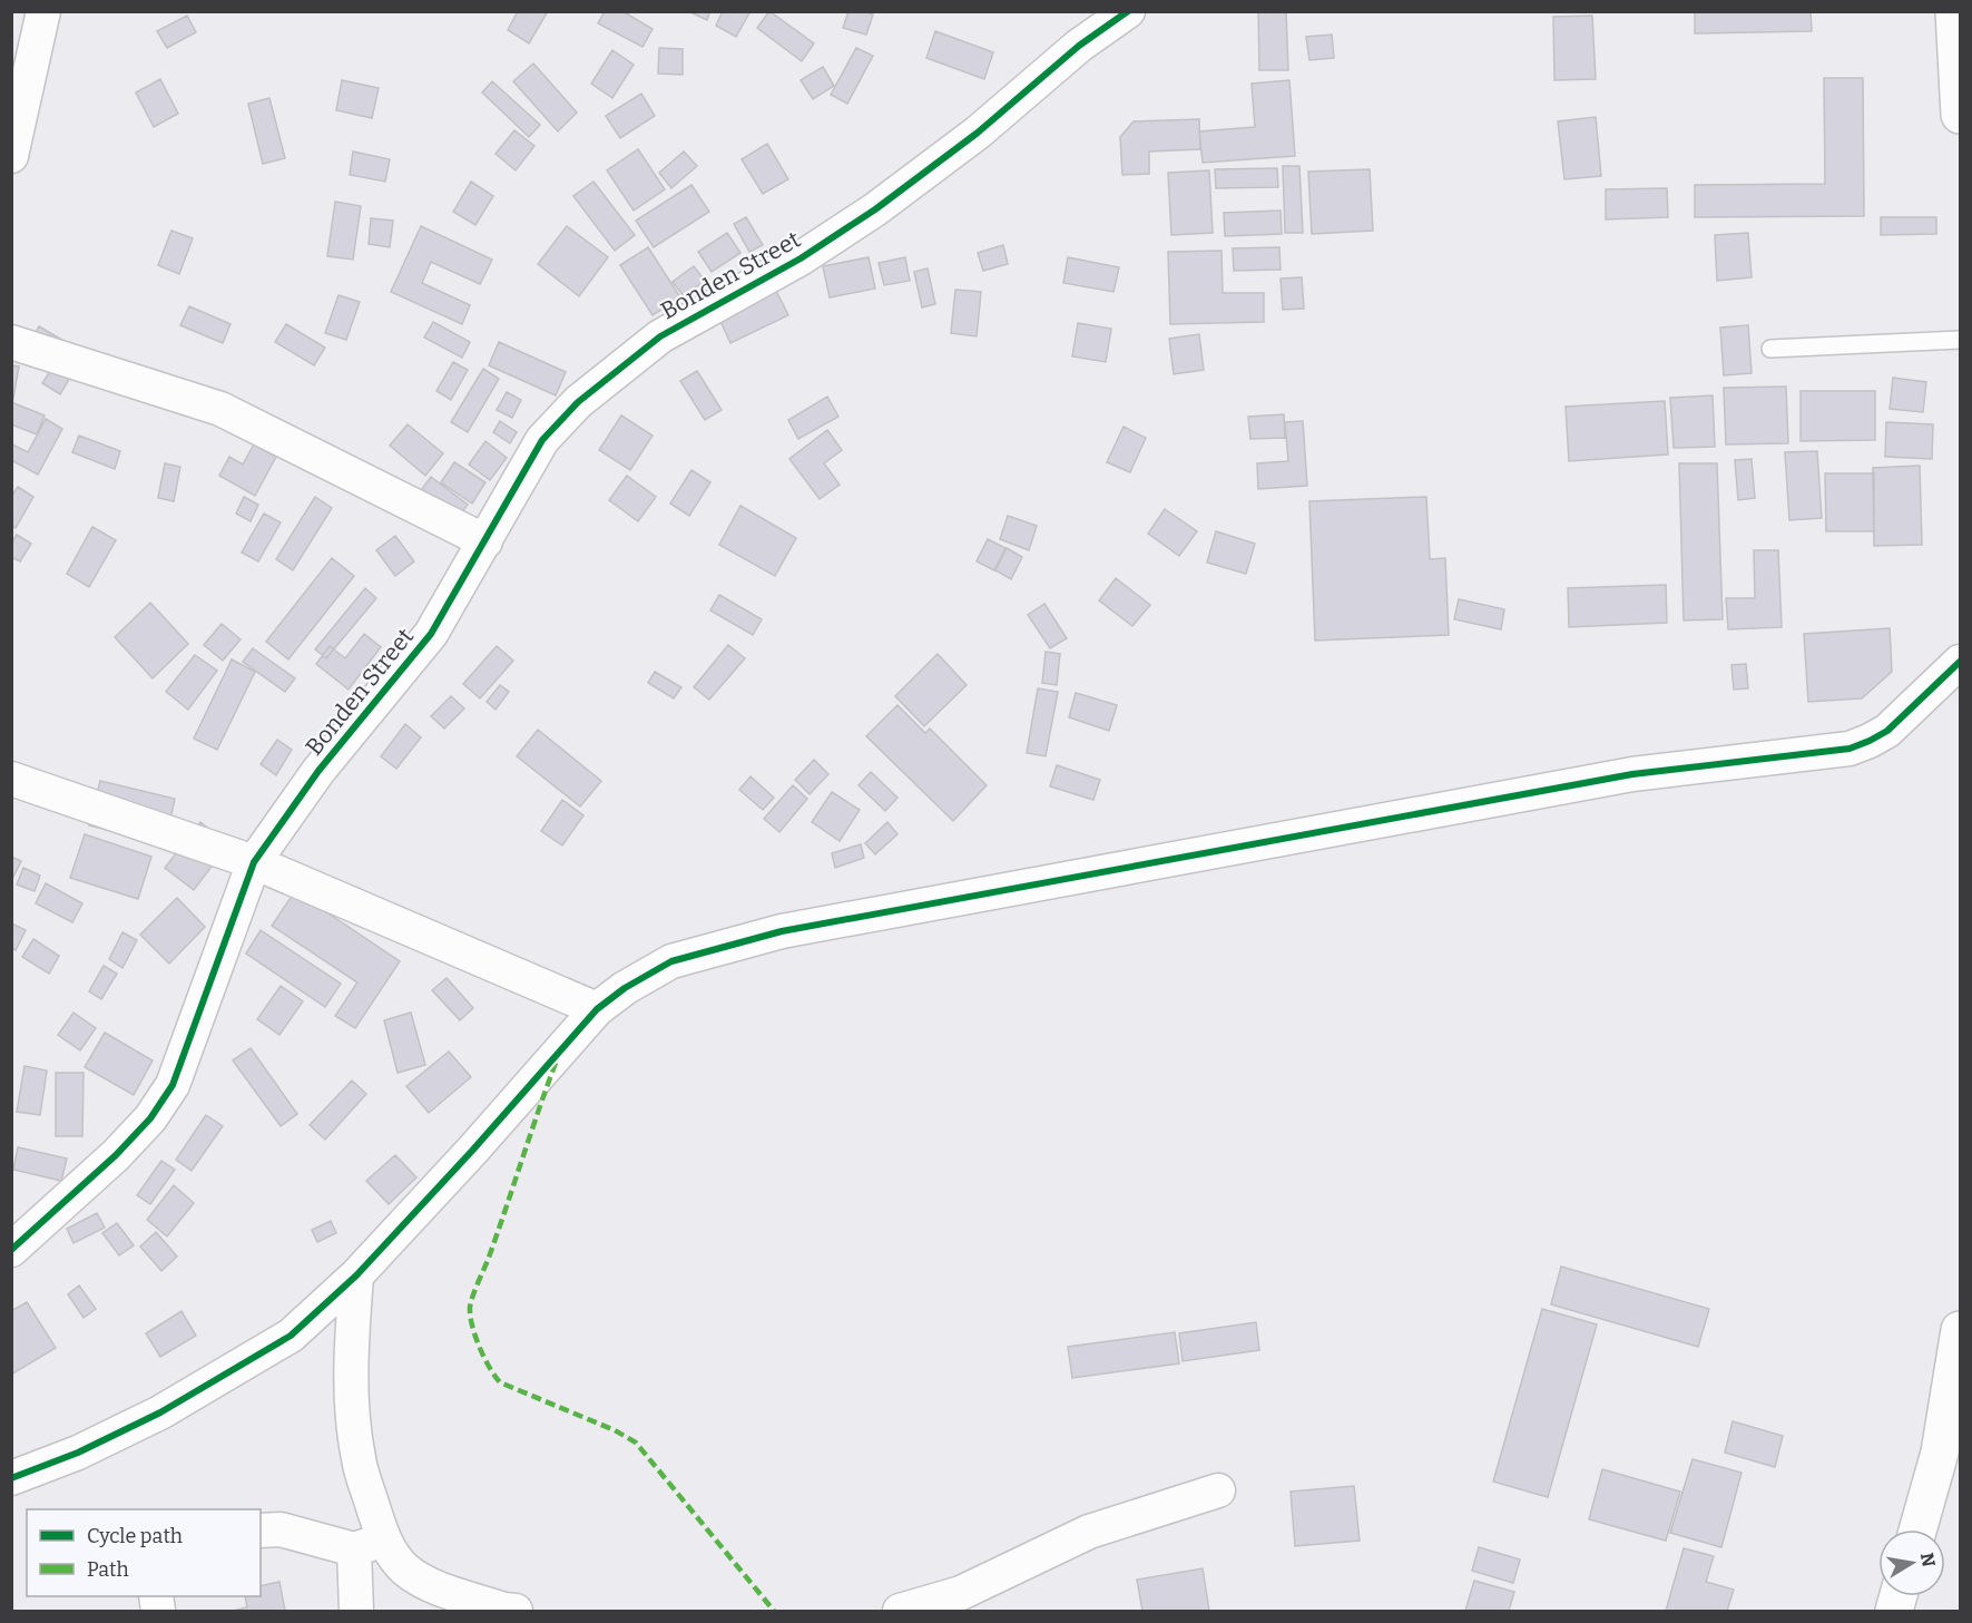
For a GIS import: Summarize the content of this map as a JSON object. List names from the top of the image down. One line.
{"streets":{"street":["Bonden Street"]},"legend":["Cycle path","Path"],"north":"right"}
